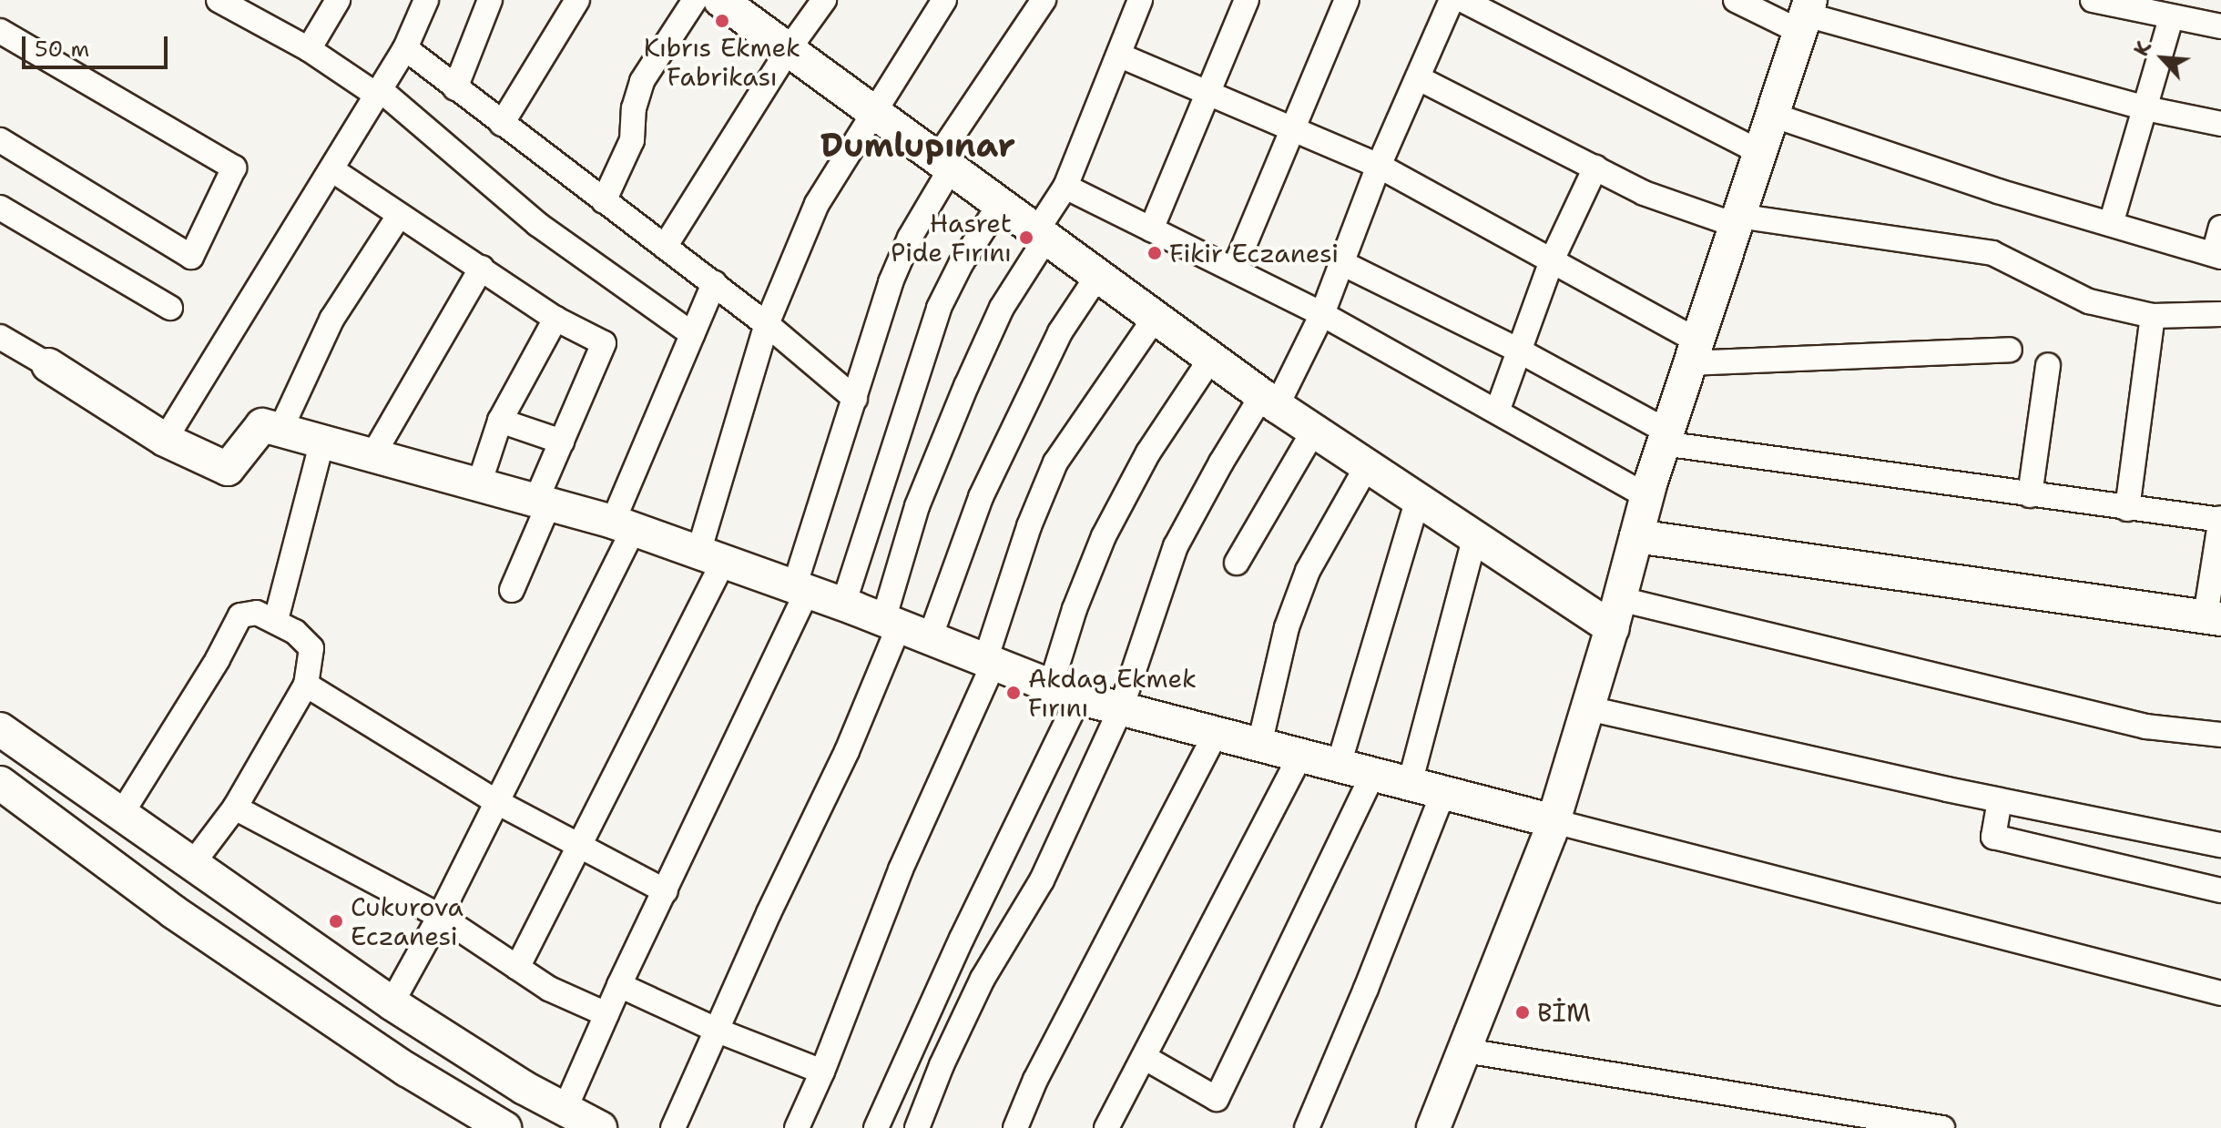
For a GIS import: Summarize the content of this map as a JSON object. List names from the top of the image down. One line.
{"districts":["Dumlupınar"],"places":["Kıbrıs Ekmek Fabrikası","Hasret Pide Fırını","Fikir Eczanesi","Akdag Ekmek Fırını","Cukurova Eczanesi","BİM"],"scale_bar":"50 m","north":"top left"}
